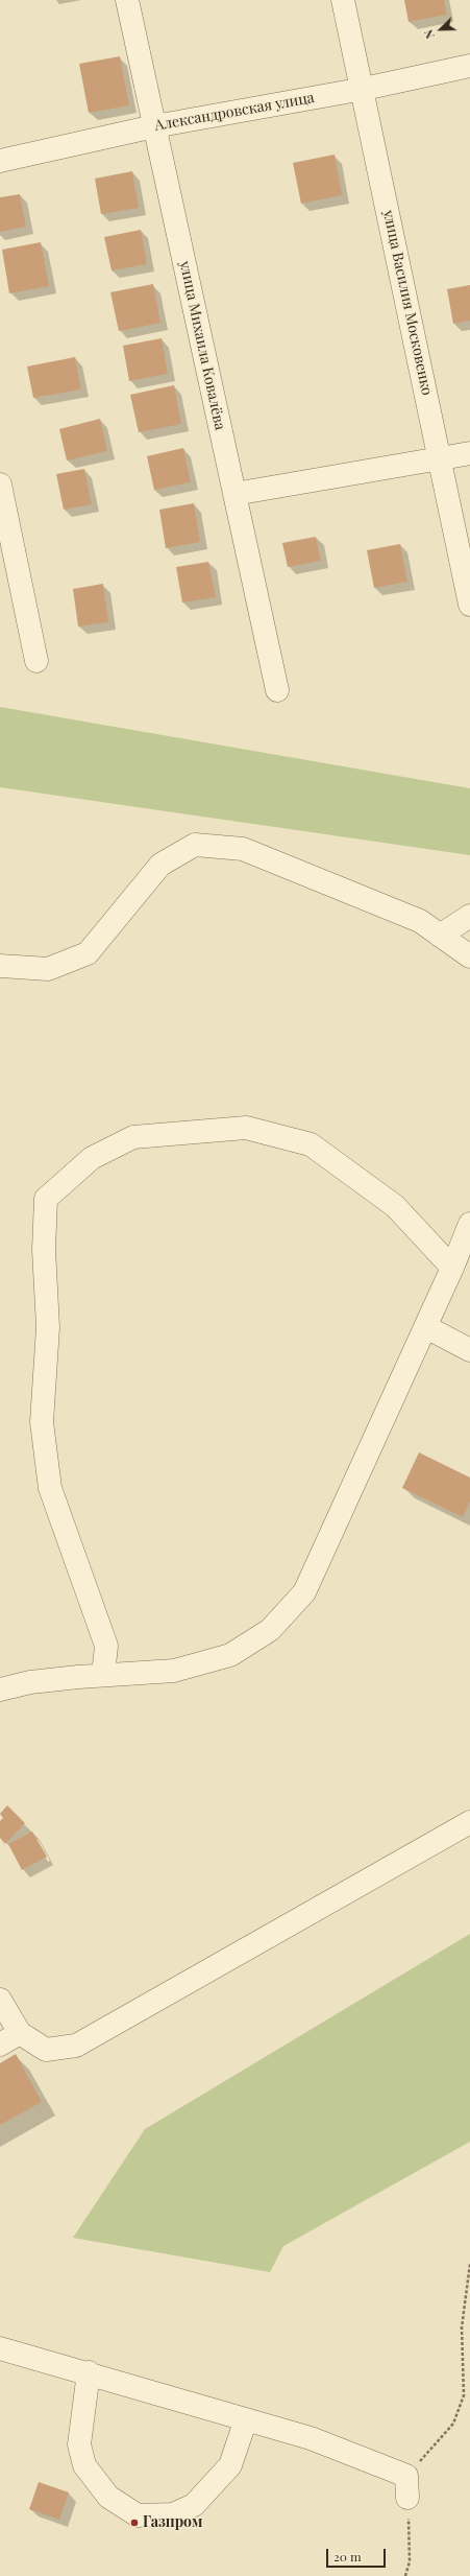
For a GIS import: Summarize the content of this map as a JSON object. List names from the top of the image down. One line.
{"streets":{"street":["Александровская улица","улица Василия Московенко","улица Михаила Ковалёва"]},"crossings":[["Александровская улица","улица Василия Московенко"],["Александровская улица","улица Михаила Ковалёва"]],"places":["Газпром"],"scale_bar":"20 m","north":"bottom left"}
